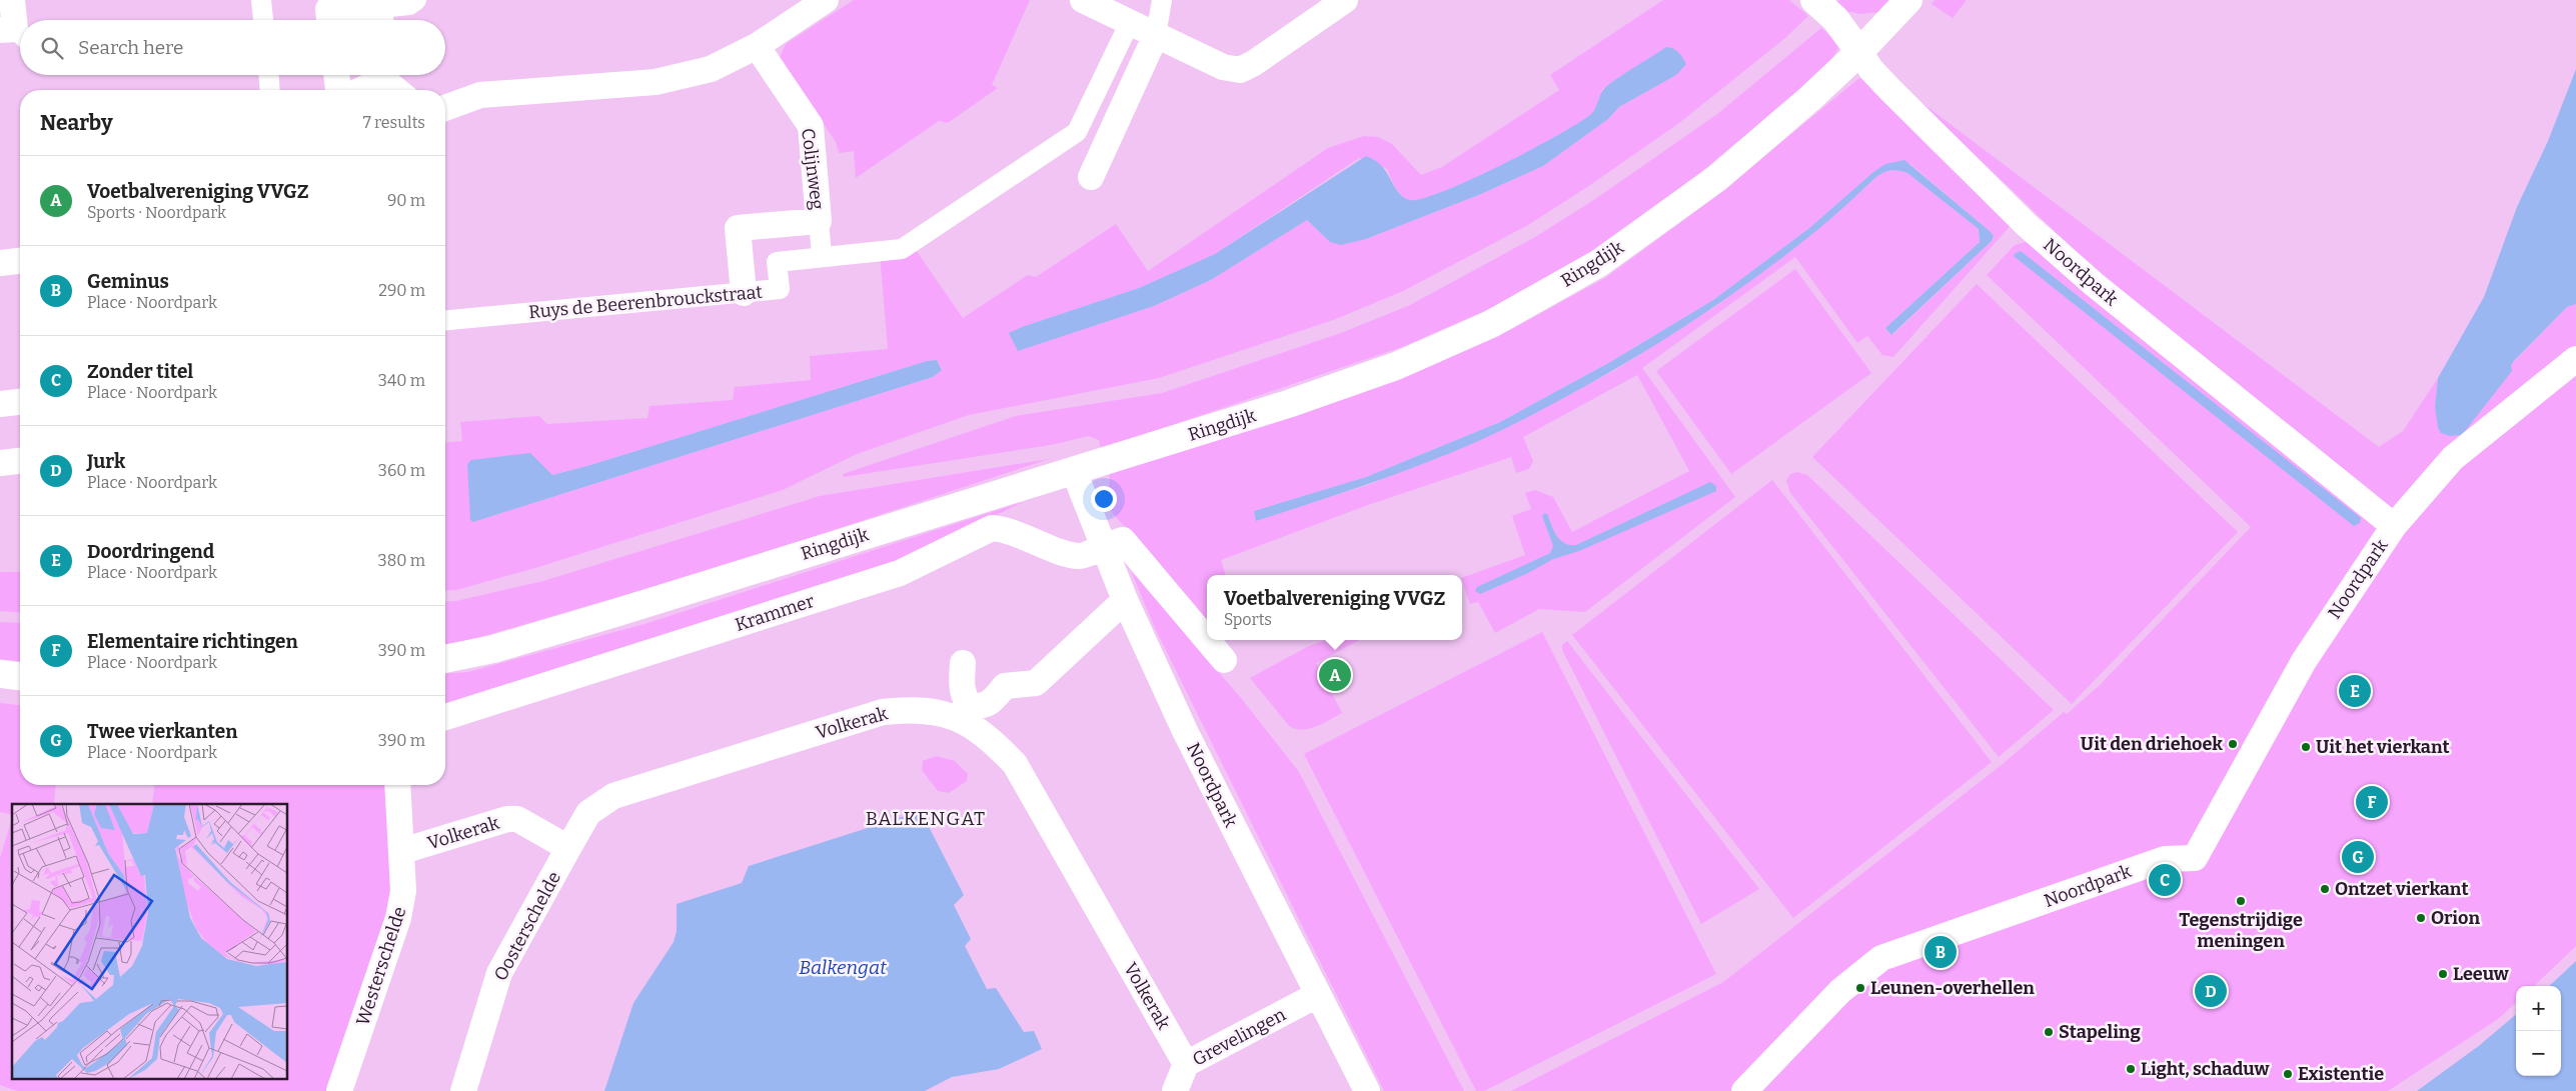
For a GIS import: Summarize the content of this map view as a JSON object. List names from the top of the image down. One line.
{"streets":{"main road":["Ringdijk"],"street":["Colijnweg","Noordpark","Ruys de Beerenbrouckstraat","Krammer","Volkerak","Oosterschelde","Westerschelde","Grevelingen"]},"crossings":[["Colijnweg","Ruys de Beerenbrouckstraat"],["Ringdijk","Noordpark"],["Noordpark","Krammer"],["Noordpark","Grevelingen"],["Volkerak","Oosterschelde"],["Volkerak","Westerschelde"],["Volkerak","Grevelingen"]],"districts":["BALKENGAT"],"water":["Balkengat"],"places":["Uit den driehoek","Uit het vierkant","Ontzet vierkant","Tegenstrijdige meningen","Orion","Leeuw","Leunen-overhellen","Stapeling","Light, schaduw","Existentie"],"page":{"search":"Search here","heading":["Nearby","7 results"],"list":[{"mark":"A","name":"Voetbalvereniging VVGZ","note":"Sports · Noordpark","value":"90 m"},{"mark":"B","name":"Geminus","note":"Place · Noordpark","value":"290 m"},{"mark":"C","name":"Zonder titel","note":"Place · Noordpark","value":"340 m"},{"mark":"D","name":"Jurk","note":"Place · Noordpark","value":"360 m"},{"mark":"E","name":"Doordringend","note":"Place · Noordpark","value":"380 m"},{"mark":"F","name":"Elementaire richtingen","note":"Place · Noordpark","value":"390 m"},{"mark":"G","name":"Twee vierkanten","note":"Place · Noordpark","value":"390 m"}],"popup":["Voetbalvereniging VVGZ","Sports"],"pins":["A","E","F","G","C","B","D"],"map_buttons":["+","−"]}}
